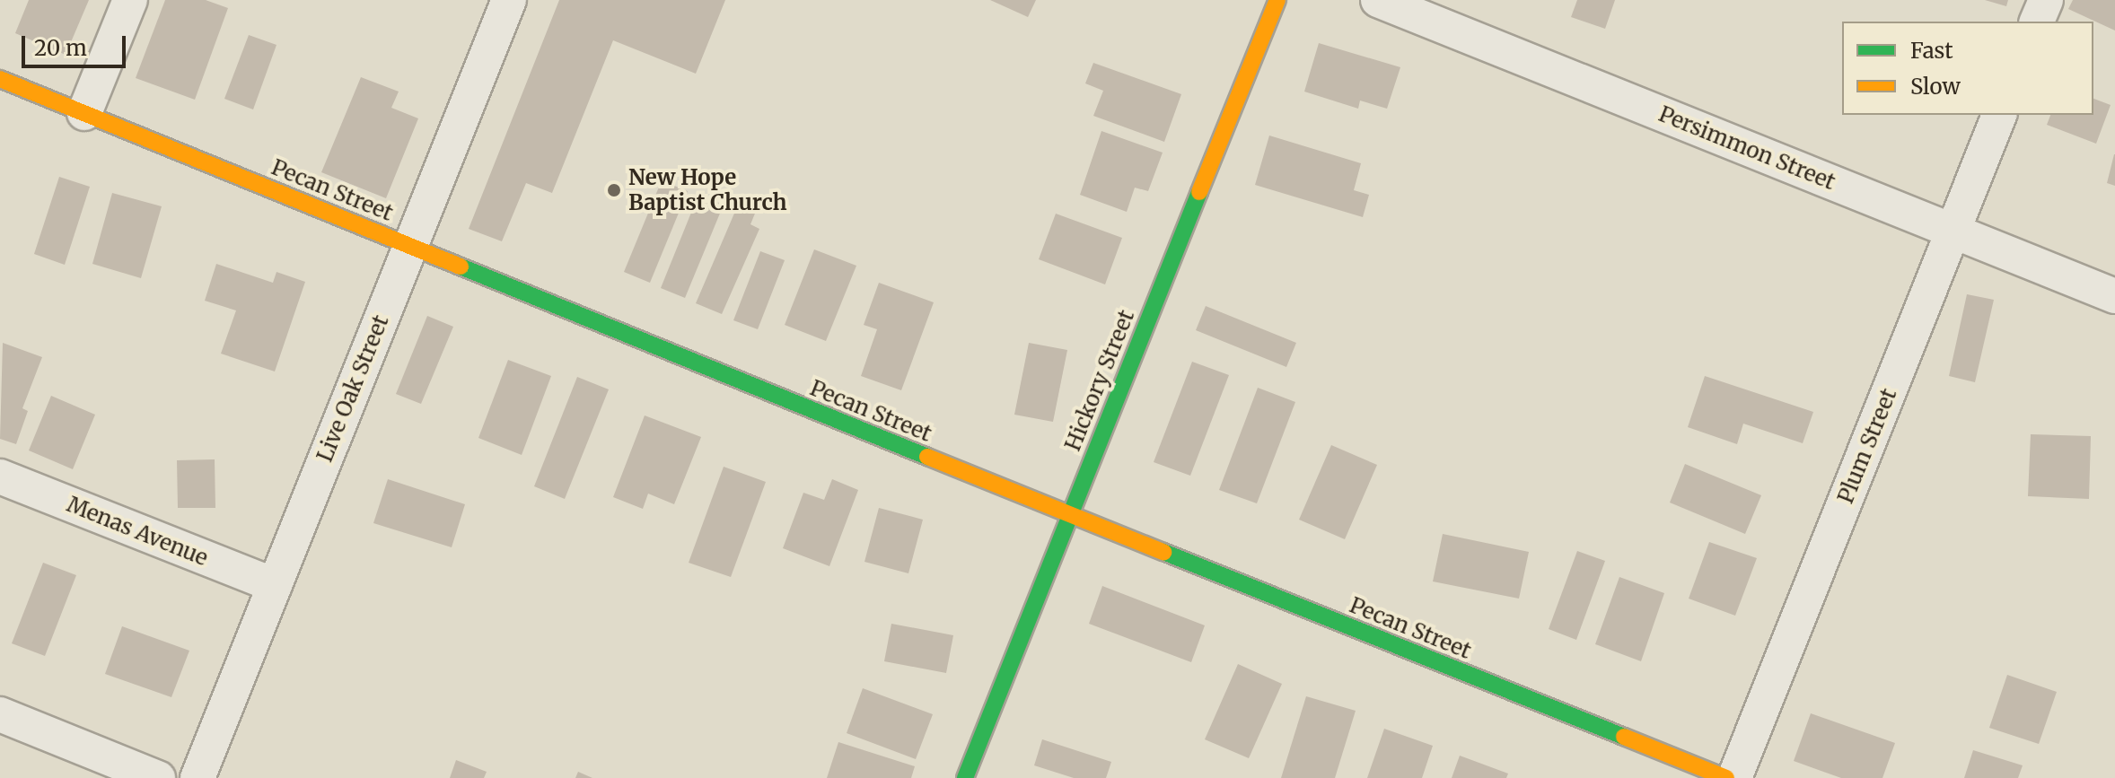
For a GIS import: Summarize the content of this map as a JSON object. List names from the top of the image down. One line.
{"streets":{"street":["Persimmon Street","Pecan Street","Hickory Street","Live Oak Street","Plum Street","Menas Avenue"]},"crossings":[["Persimmon Street","Plum Street"],["Pecan Street","Hickory Street"],["Pecan Street","Live Oak Street"],["Live Oak Street","Menas Avenue"]],"places":["New Hope Baptist Church"],"legend":["Fast","Slow"],"scale_bar":"20 m"}
